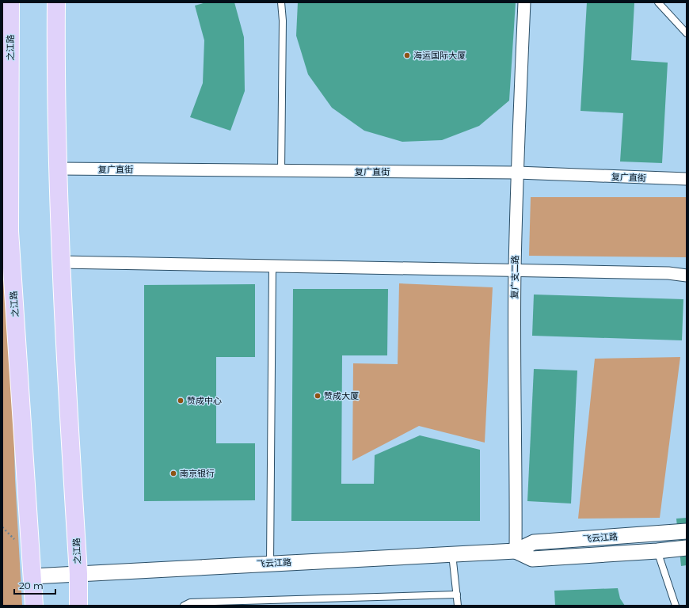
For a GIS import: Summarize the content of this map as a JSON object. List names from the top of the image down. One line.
{"streets":{"main road":["之江路"],"street":["复广直街","复广支二路","飞云江路"]},"crossings":[["之江路","复广直街"],["之江路","飞云江路"],["复广直街","复广支二路"],["复广支二路","飞云江路"]],"places":["海运国际大厦","赞成大厦","赞成中心","南京银行"],"scale_bar":"20 m"}
